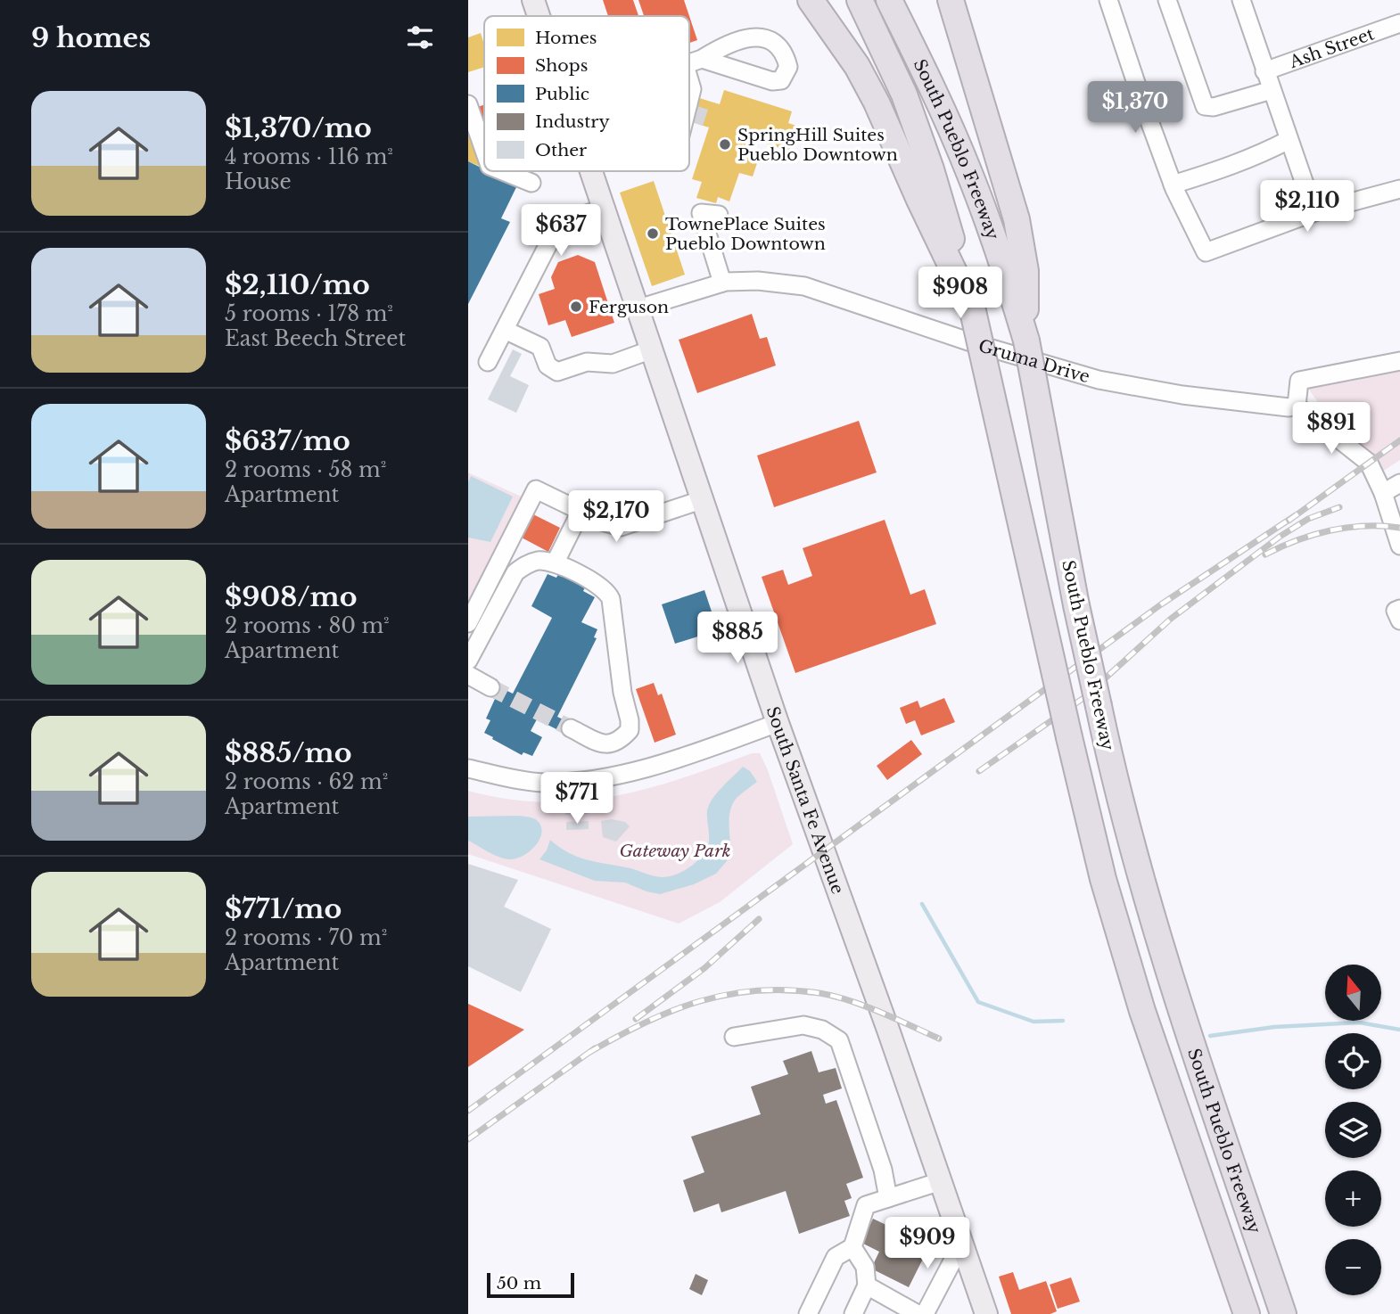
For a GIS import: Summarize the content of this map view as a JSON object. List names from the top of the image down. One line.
{"streets":{"highway":["South Pueblo Freeway"],"main road":["South Santa Fe Avenue"],"street":["Ash Street","Gruma Drive"]},"crossings":[["Gruma Drive","South Santa Fe Avenue"]],"parks":["Gateway Park"],"places":["SpringHill Suites Pueblo Downtown","TownePlace Suites Pueblo Downtown","Ferguson"],"legend":["Homes","Shops","Public","Industry","Other"],"scale_bar":"50 m","north":"top","page":{"heading":"9 homes","list":[{"name":"$1,370/mo","note":"4 rooms · 116 m² · House"},{"name":"$2,110/mo","note":"5 rooms · 178 m² · East Beech Street"},{"name":"$637/mo","note":"2 rooms · 58 m² · Apartment"},{"name":"$908/mo","note":"2 rooms · 80 m² · Apartment"},{"name":"$885/mo","note":"2 rooms · 62 m² · Apartment"},{"name":"$771/mo","note":"2 rooms · 70 m² · Apartment"}],"price":["$1,370","$2,110","$637","$908","$891","$2,170","$885","$771","$909"],"map_buttons":["+","−"],"scale":"50 m"}}
